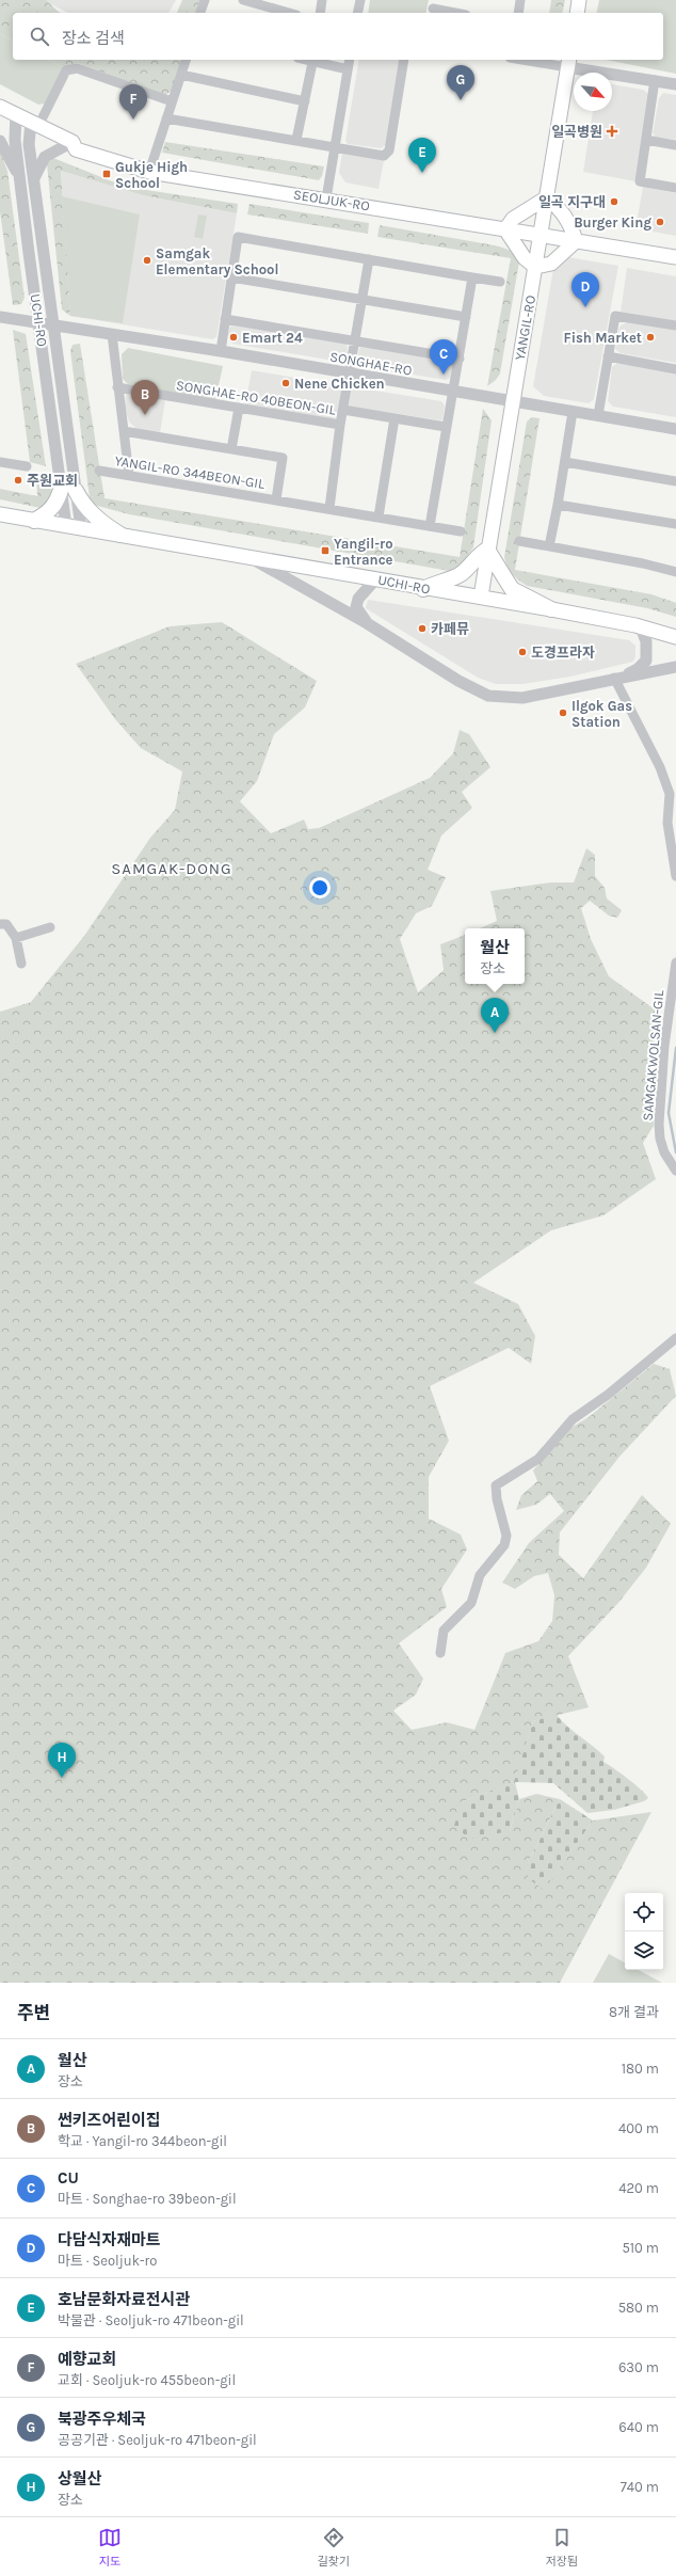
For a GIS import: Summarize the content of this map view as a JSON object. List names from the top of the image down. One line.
{"streets":{"main road":["SEOLJUK-RO","UCHI-RO","YANGIL-RO"],"street":["SONGHAE-RO","SONGHAE-RO 40BEON-GIL","YANGIL-RO 344BEON-GIL","SAMGAKWOLSAN-GIL"]},"crossings":[["SEOLJUK-RO","UCHI-RO"],["SEOLJUK-RO","YANGIL-RO"],["UCHI-RO","YANGIL-RO"],["UCHI-RO","SONGHAE-RO"],["YANGIL-RO","SONGHAE-RO"],["SONGHAE-RO","SONGHAE-RO 40BEON-GIL"],["SONGHAE-RO 40BEON-GIL","YANGIL-RO 344BEON-GIL"]],"districts":["SAMGAK-DONG"],"places":{"health":["일곡병원"],"transit":["Gukje High School","Yangil-ro Entrance"],"other":["일곡 지구대","Burger King","Samgak Elementary School","Emart 24","Fish Market","Nene Chicken","주원교회","카페뮤","도경프라자","Ilgok Gas Station"]},"north":"bottom right","page":{"search":"장소 검색","pins":["G","F","E","D","C","B","A","H"],"popup":["월산","장소"],"heading":["주변","8개 결과"],"list":[{"mark":"A","name":"월산","note":"장소","value":"180 m"},{"mark":"B","name":"썬키즈어린이집","note":"학교 · Yangil-ro 344beon-gil","value":"400 m"},{"mark":"C","name":"CU","note":"마트 · Songhae-ro 39beon-gil","value":"420 m"},{"mark":"D","name":"다담식자재마트","note":"마트 · Seoljuk-ro","value":"510 m"},{"mark":"E","name":"호남문화자료전시관","note":"박물관 · Seoljuk-ro 471beon-gil","value":"580 m"},{"mark":"F","name":"예향교회","note":"교회 · Seoljuk-ro 455beon-gil","value":"630 m"},{"mark":"G","name":"북광주우체국","note":"공공기관 · Seoljuk-ro 471beon-gil","value":"640 m"},{"mark":"H","name":"상월산","note":"장소","value":"740 m"}],"nav":["지도","길찾기","저장됨"]}}
